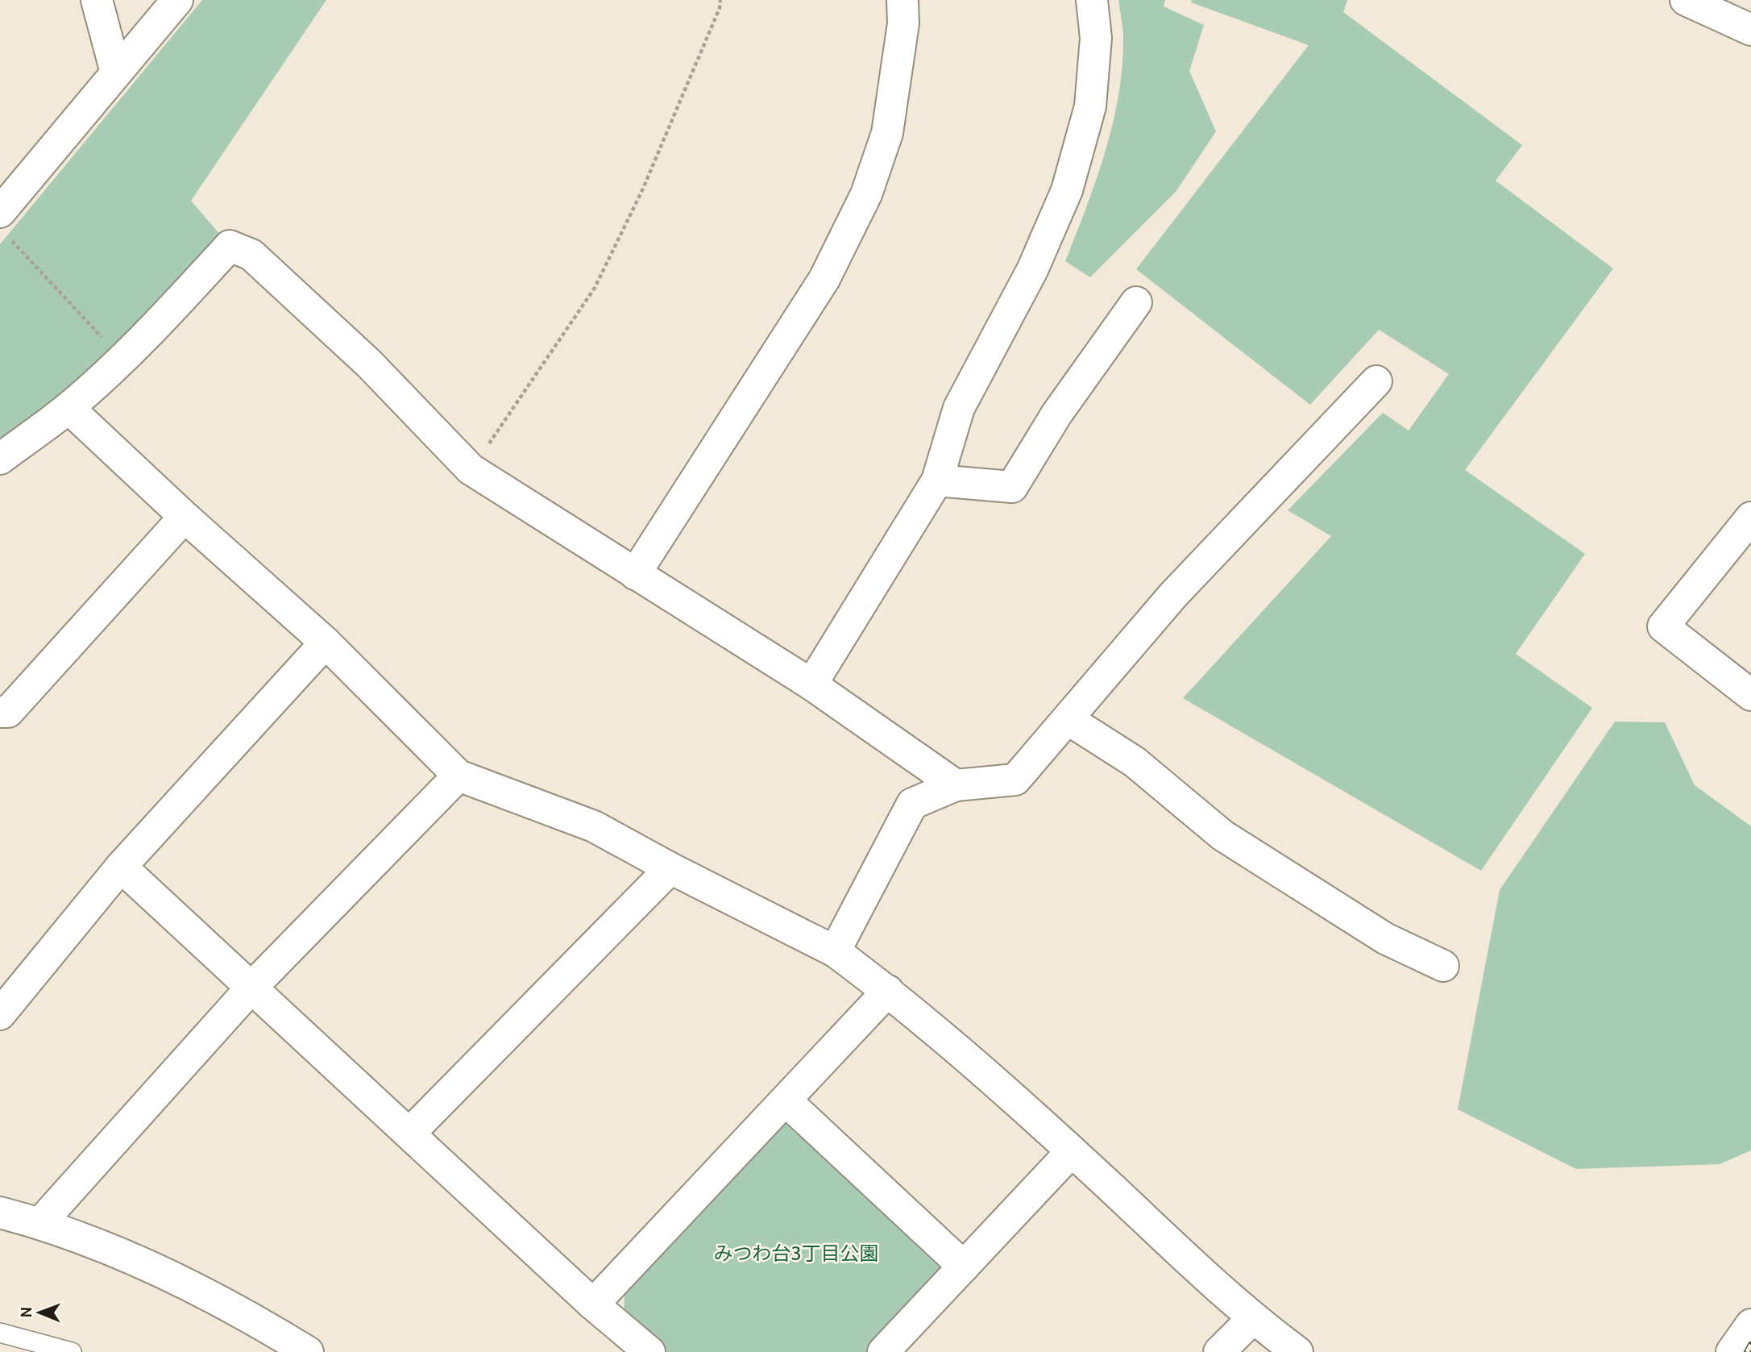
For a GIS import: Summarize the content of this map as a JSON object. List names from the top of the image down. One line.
{"parks":["みつわ台3丁目公園"],"north":"left"}
